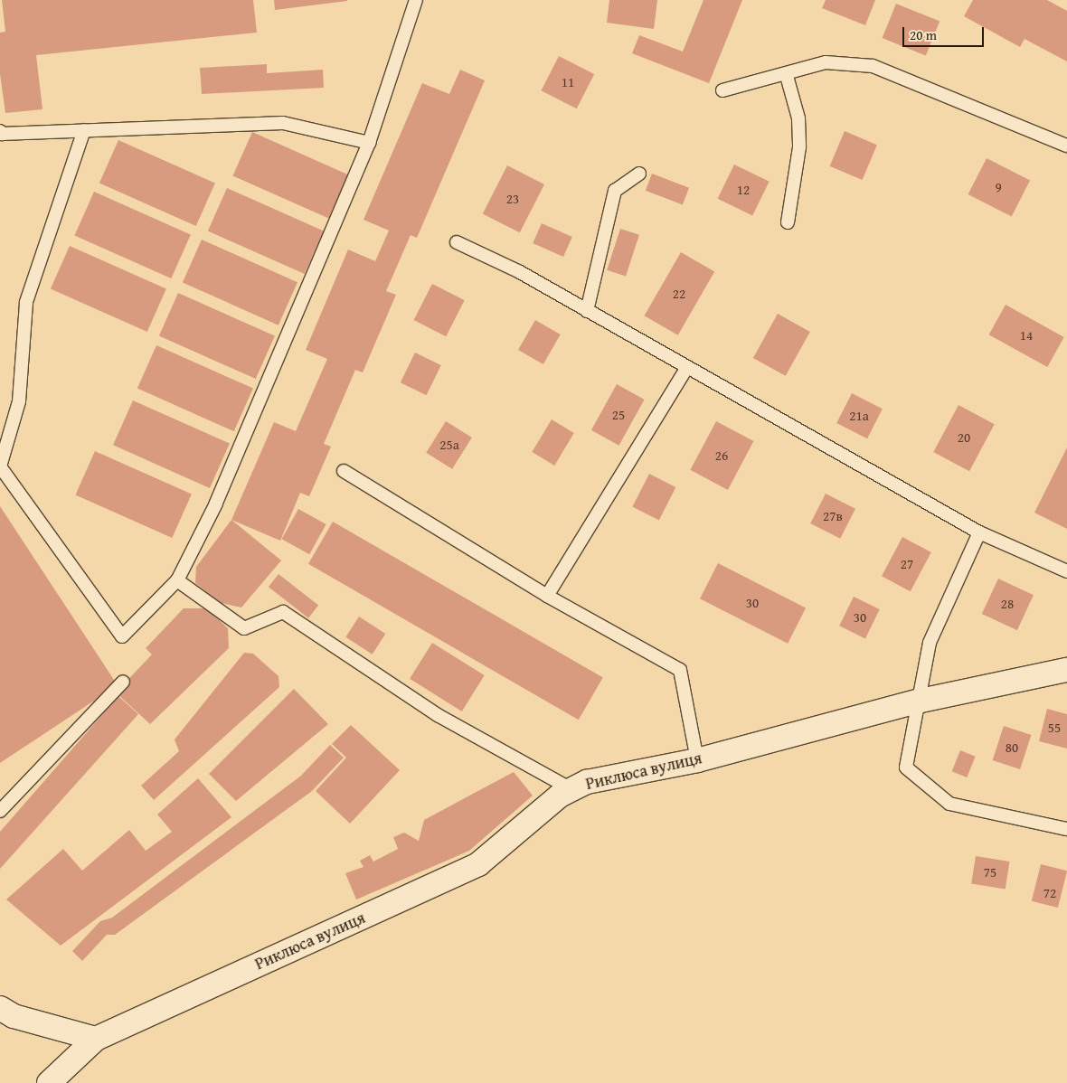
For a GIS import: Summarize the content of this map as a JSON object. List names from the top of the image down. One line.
{"streets":{"street":["Риклюса вулиця"]},"house_numbers":["11","9","12","23","22","14","25","21а","20","25а","26","27в","27","30","28","30","55","80","75","72"],"scale_bar":"20 m"}
